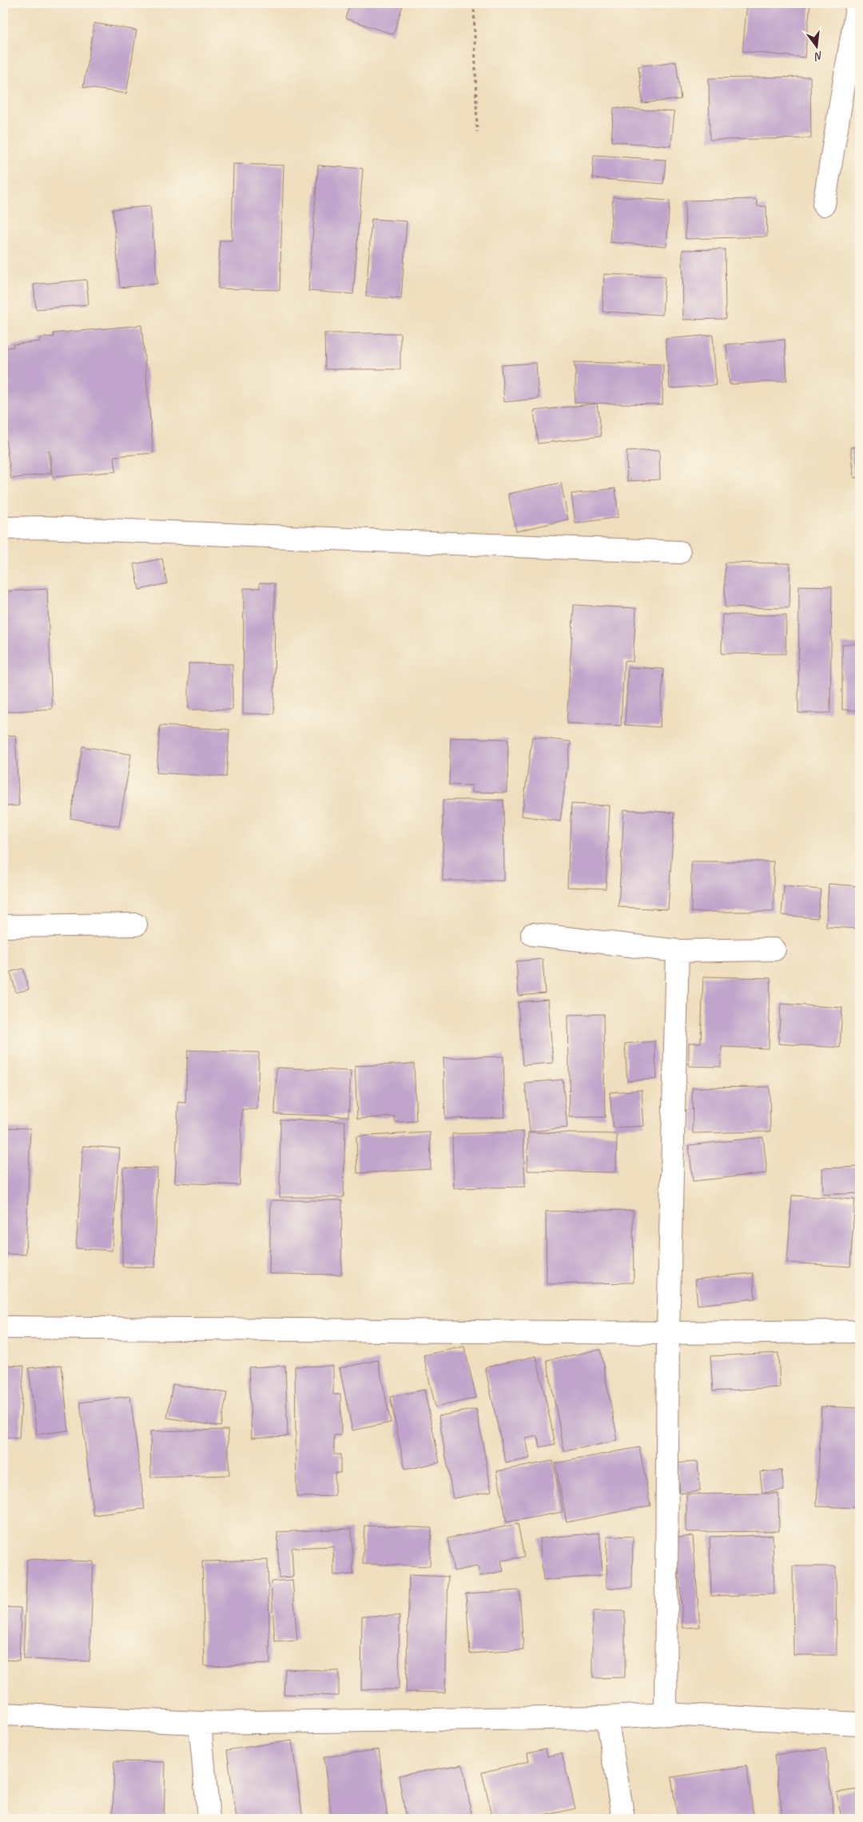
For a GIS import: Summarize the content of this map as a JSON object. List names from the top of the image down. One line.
{"north":"bottom"}
